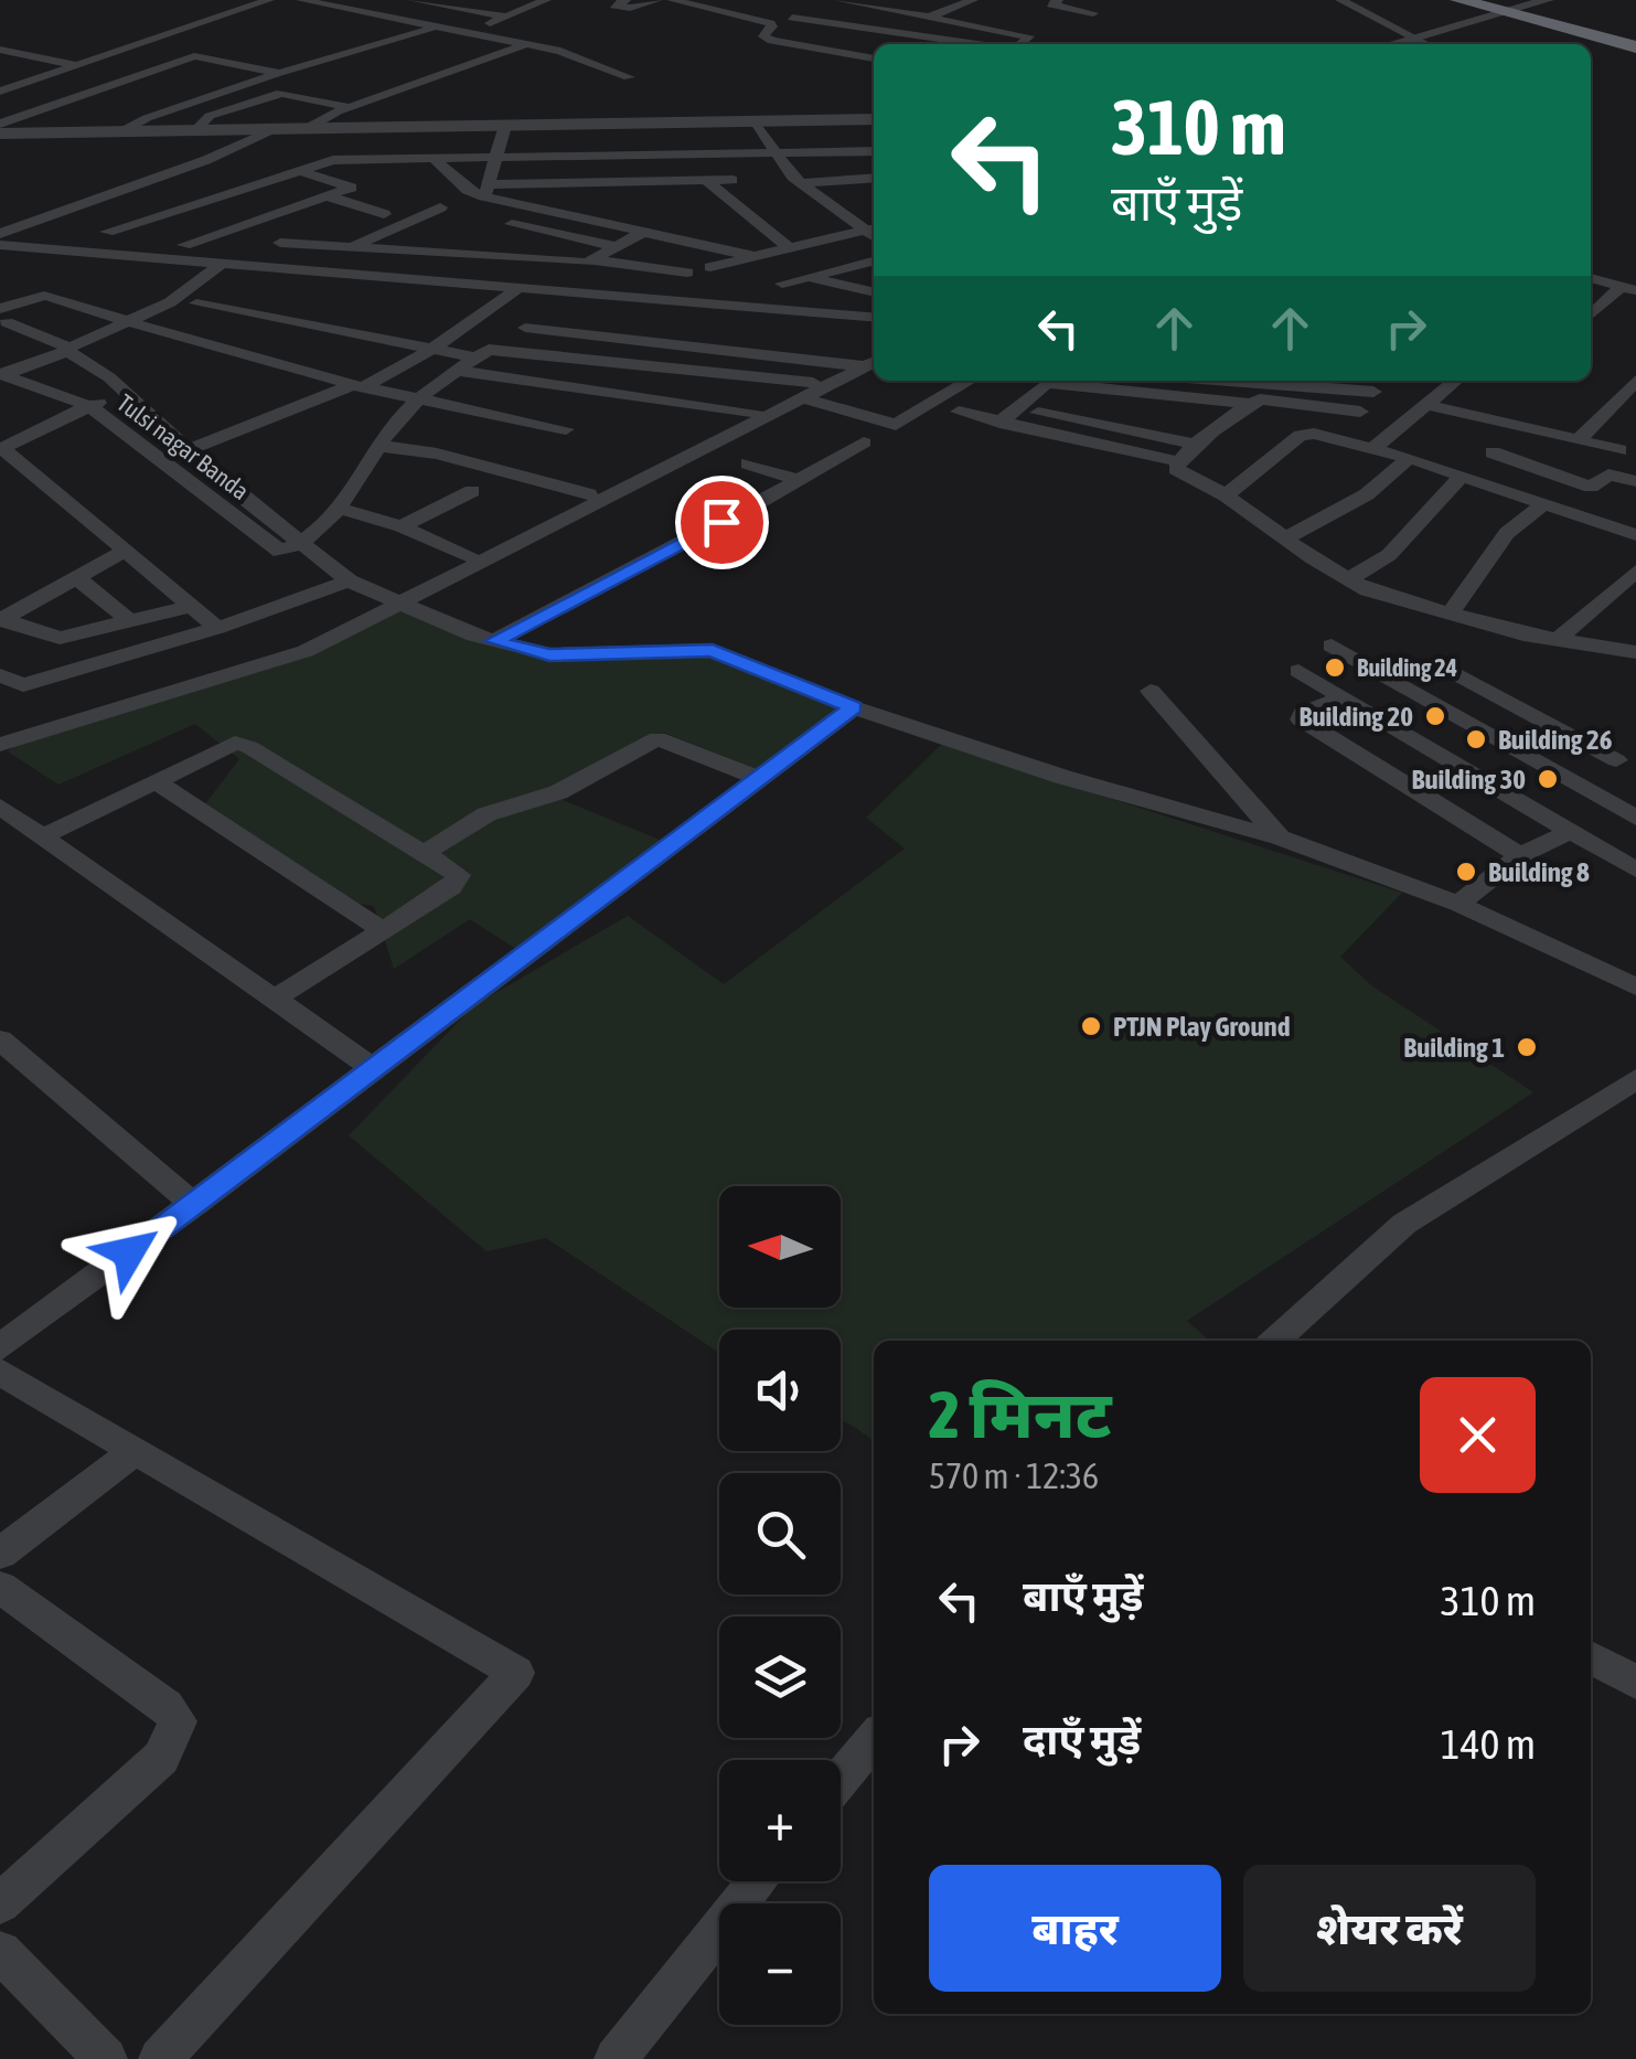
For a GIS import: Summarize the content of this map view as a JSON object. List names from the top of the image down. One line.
{"streets":{"street":["Tulsi nagar Banda"]},"places":["Building 24","Building 20","Building 26","Building 30","Building 8","PTJN Play Ground","Building 1"],"north":"left","page":{"turn":["310 m","बाएँ मुड़ें"],"map_buttons":["+","−"],"heading":["2 मिनट","570 m · 12:36"],"list":[{"name":"बाएँ मुड़ें","value":"310 m"},{"name":"दाएँ मुड़ें","value":"140 m"}],"buttons":["बाहर","शेयर करें"]}}
